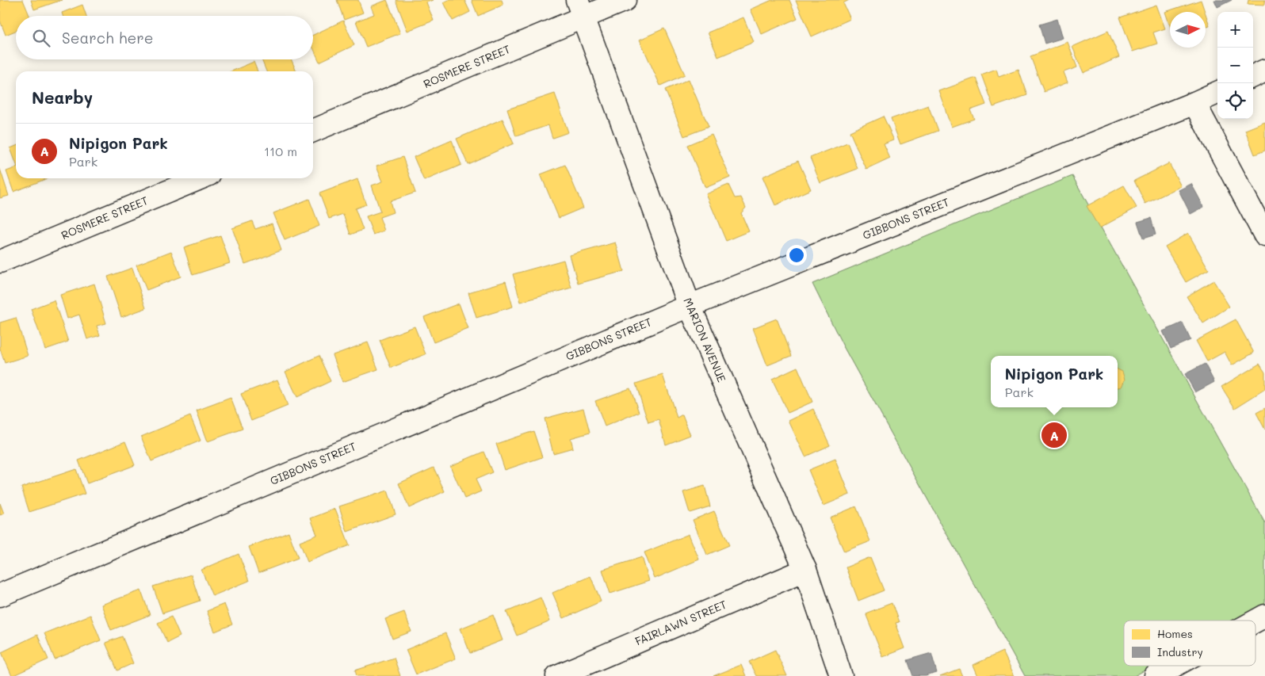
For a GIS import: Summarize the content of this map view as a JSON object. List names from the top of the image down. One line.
{"streets":{"street":["ROSMERE STREET","GIBBONS STREET","MARION AVENUE","FAIRLAWN STREET"]},"crossings":[["ROSMERE STREET","MARION AVENUE"],["GIBBONS STREET","MARION AVENUE"],["MARION AVENUE","FAIRLAWN STREET"]],"legend":["Homes","Industry"],"north":"right","page":{"map_buttons":["+","−"],"search":"Search here","heading":"Nearby","list":[{"mark":"A","name":"Nipigon Park","note":"Park","value":"110 m"}],"popup":["Nipigon Park","Park"],"pins":"A"}}
